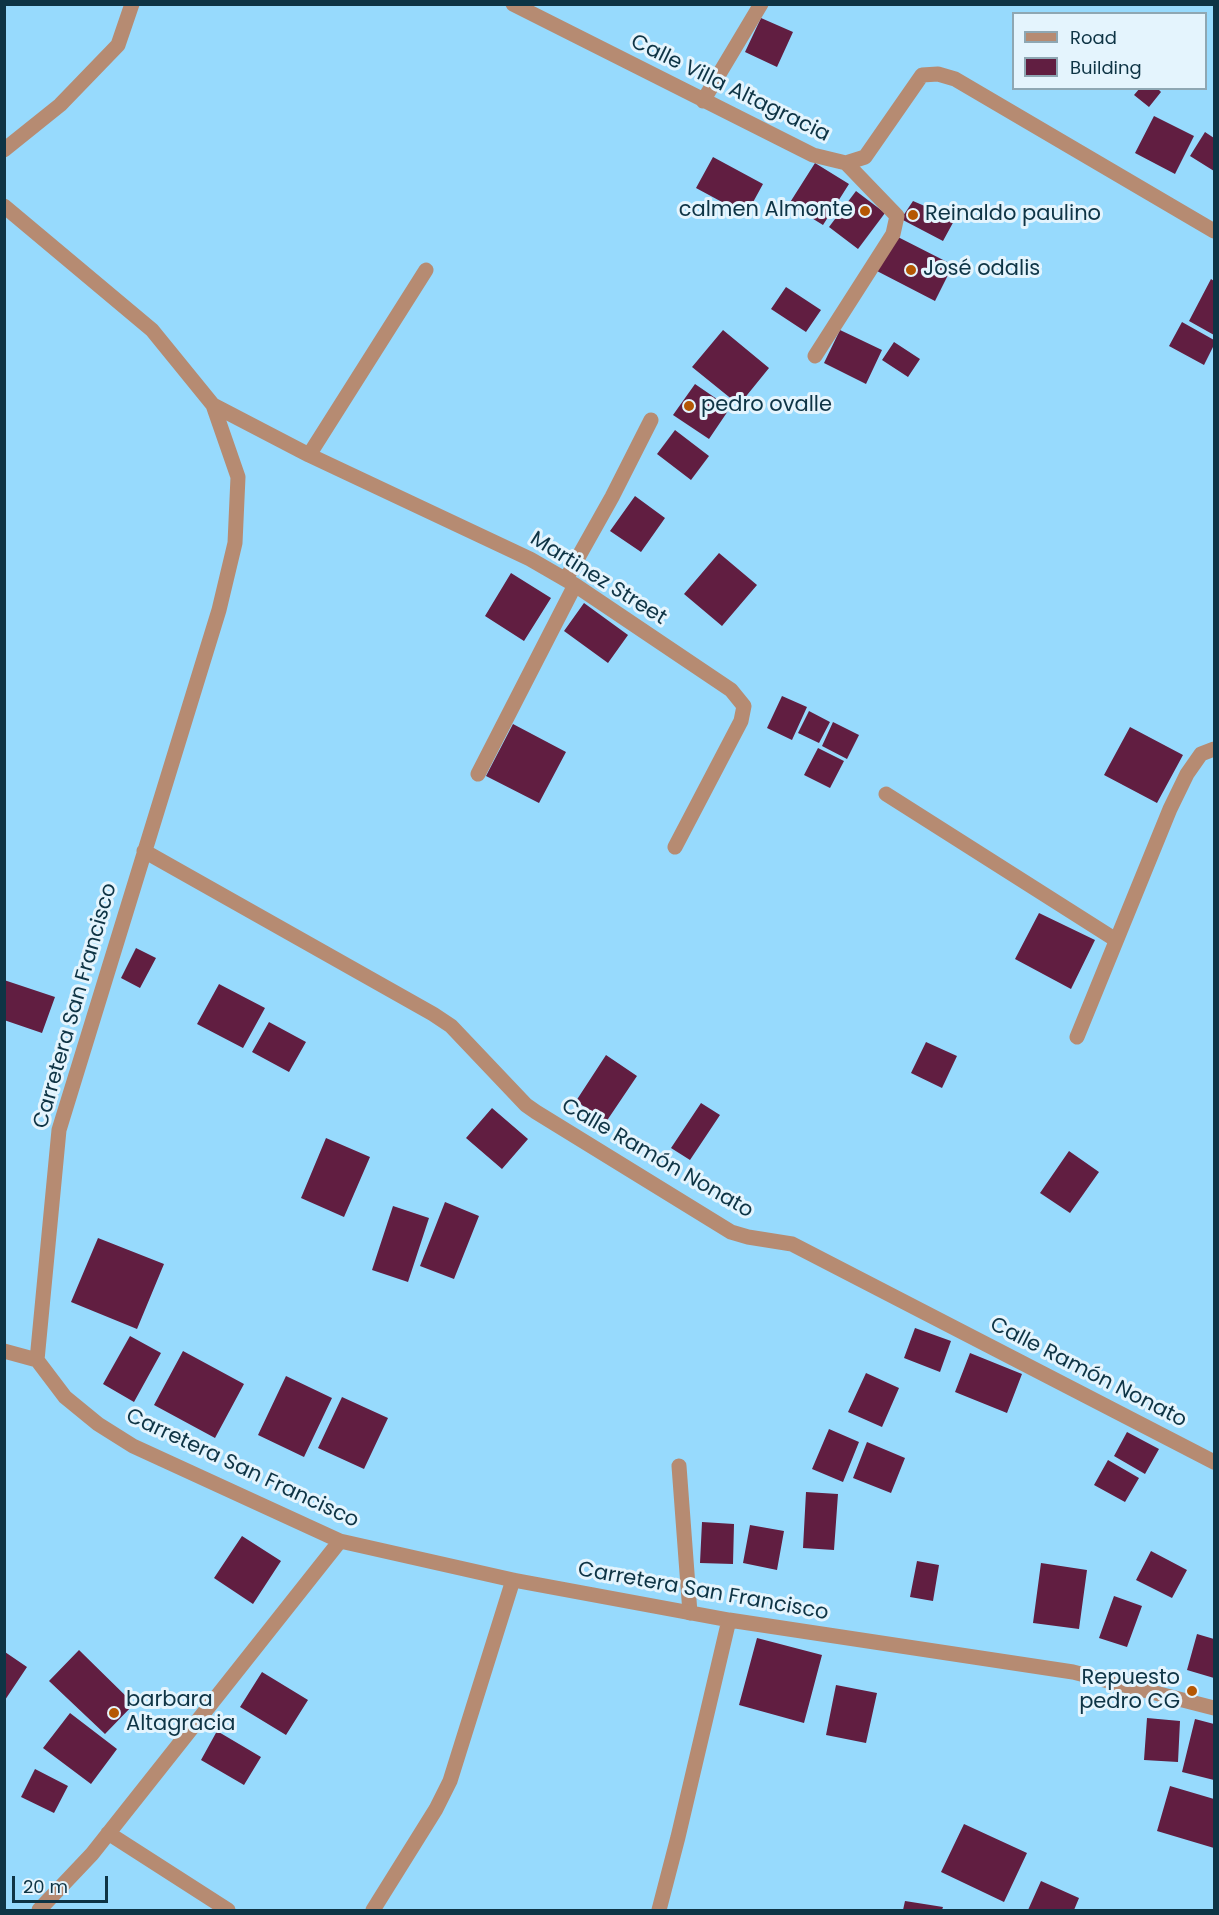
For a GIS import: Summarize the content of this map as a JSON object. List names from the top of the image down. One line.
{"streets":{"street":["Calle Villa Altagracia","Martinez Street","Carretera San Francisco","Calle Ramón Nonato"]},"crossings":[["Martinez Street","Carretera San Francisco"],["Carretera San Francisco","Calle Ramón Nonato"]],"places":["calmen Almonte","Reinaldo paulino","José odalis","pedro ovalle","Repuesto pedro CG","barbara Altagracia"],"legend":["Road","Building"],"scale_bar":"20 m"}
